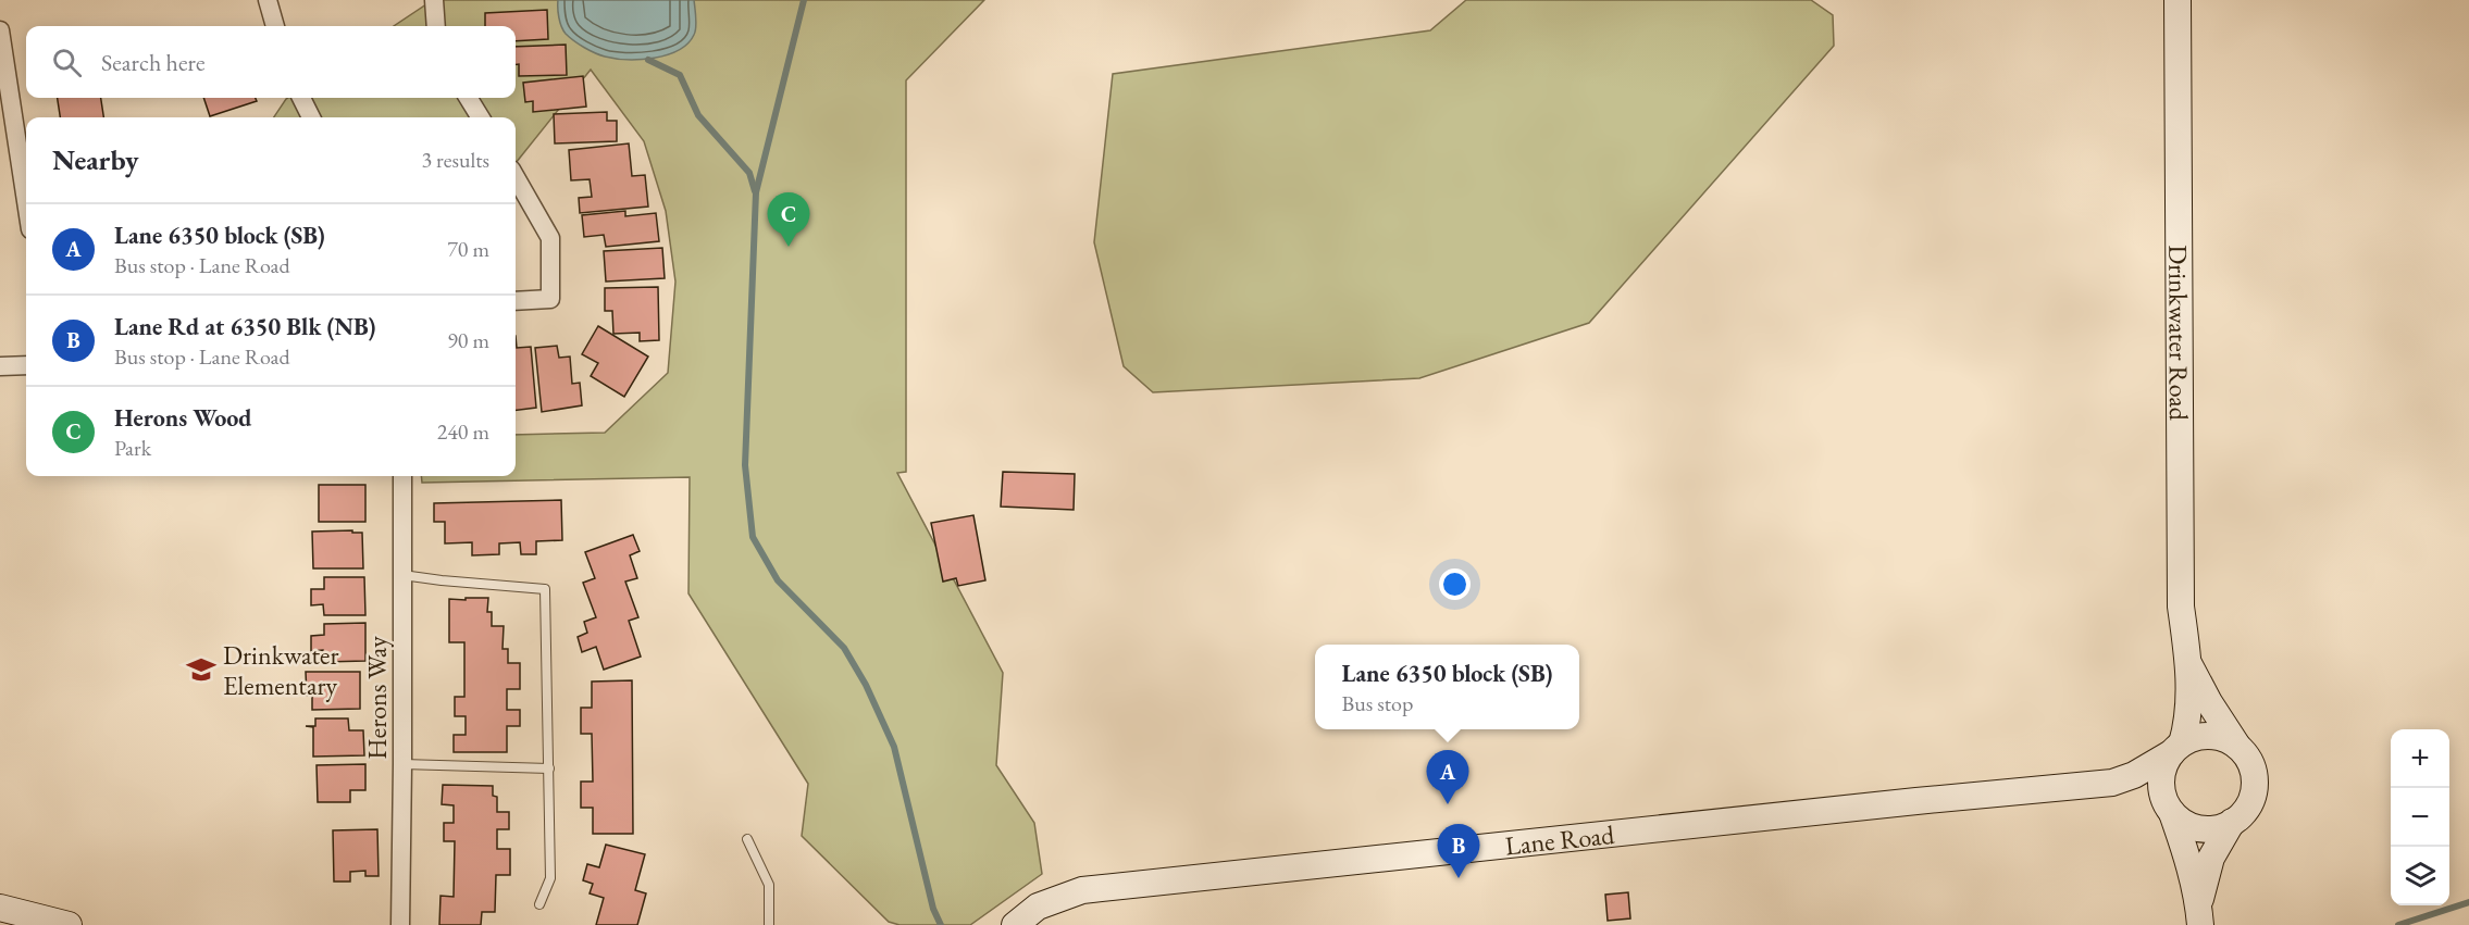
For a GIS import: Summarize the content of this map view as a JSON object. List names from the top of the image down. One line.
{"streets":{"street":["Drinkwater Road","Herons Way","Lane Road"]},"crossings":[["Drinkwater Road","Lane Road"]],"places":{"school or university":["Drinkwater Elementary"]},"page":{"search":"Search here","heading":["Nearby","3 results"],"pins":["C","A","B"],"list":[{"mark":"A","name":"Lane 6350 block (SB)","note":"Bus stop · Lane Road","value":"70 m"},{"mark":"B","name":"Lane Rd at 6350 Blk (NB)","note":"Bus stop · Lane Road","value":"90 m"},{"mark":"C","name":"Herons Wood","note":"Park","value":"240 m"}],"popup":["Lane 6350 block (SB)","Bus stop"],"map_buttons":["+","−"]}}
